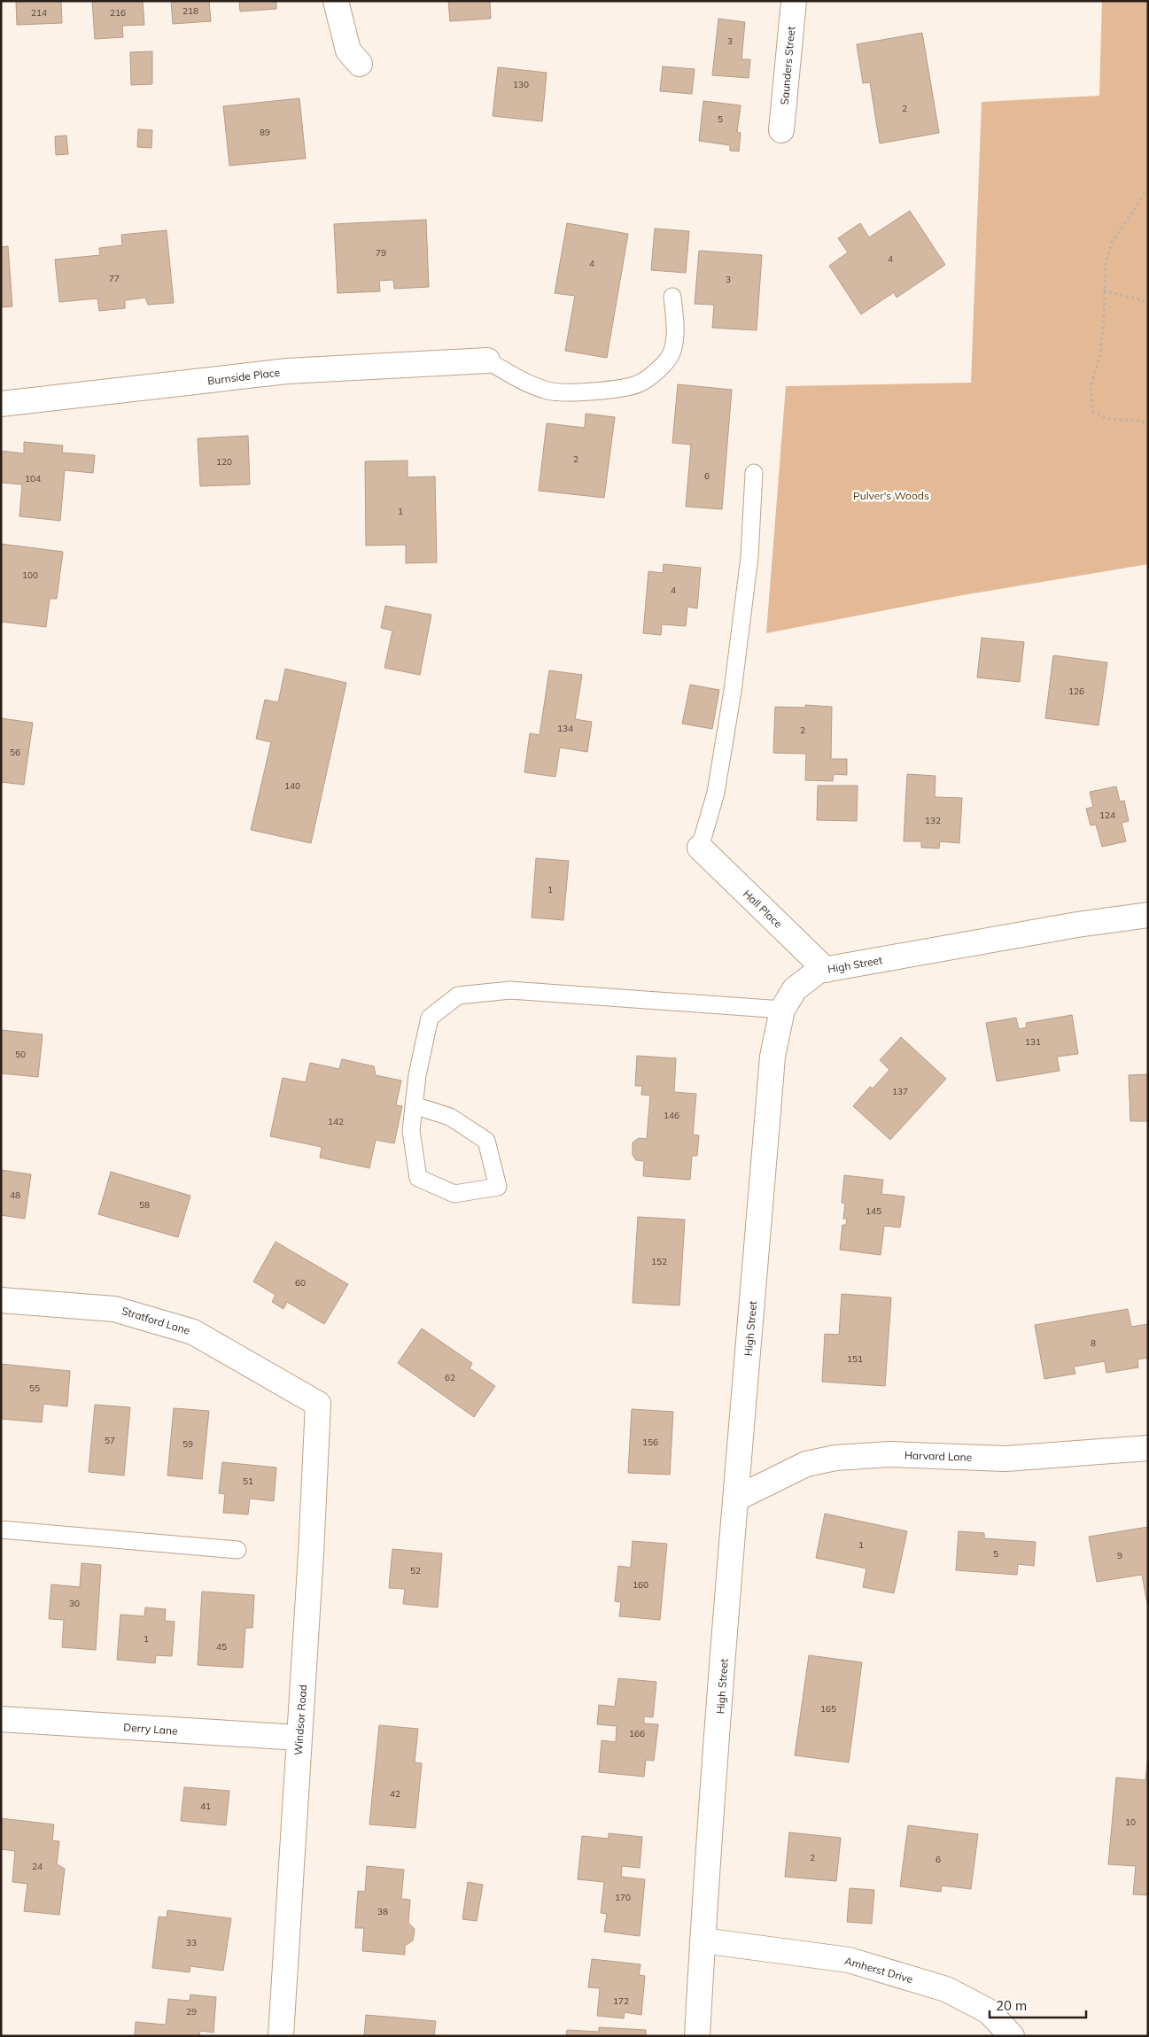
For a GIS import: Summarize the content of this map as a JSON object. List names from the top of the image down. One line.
{"streets":{"street":["Saunders Street","Burnside Place","Hall Place","High Street","Stratford Lane","Harvard Lane","Windsor Road","Derry Lane","Amherst Drive"]},"crossings":[["Hall Place","High Street"],["High Street","Harvard Lane"],["High Street","Amherst Drive"],["Stratford Lane","Windsor Road"],["Windsor Road","Derry Lane"]],"parks":["Pulver's Woods"],"house_numbers":["218","214","216","3","130","2","5","89","79","4","4","77","3","2","120","6","104","1","100","4","126","134","2","56","140","124","132","1","131","50","137","146","142","48","58","145","152","60","8","151","62","55","57","156","59","51","1","5","9","52","160","30","1","45","165","166","42","41","10","2","6","24","170","38","33","172","29"],"scale_bar":"20 m"}
